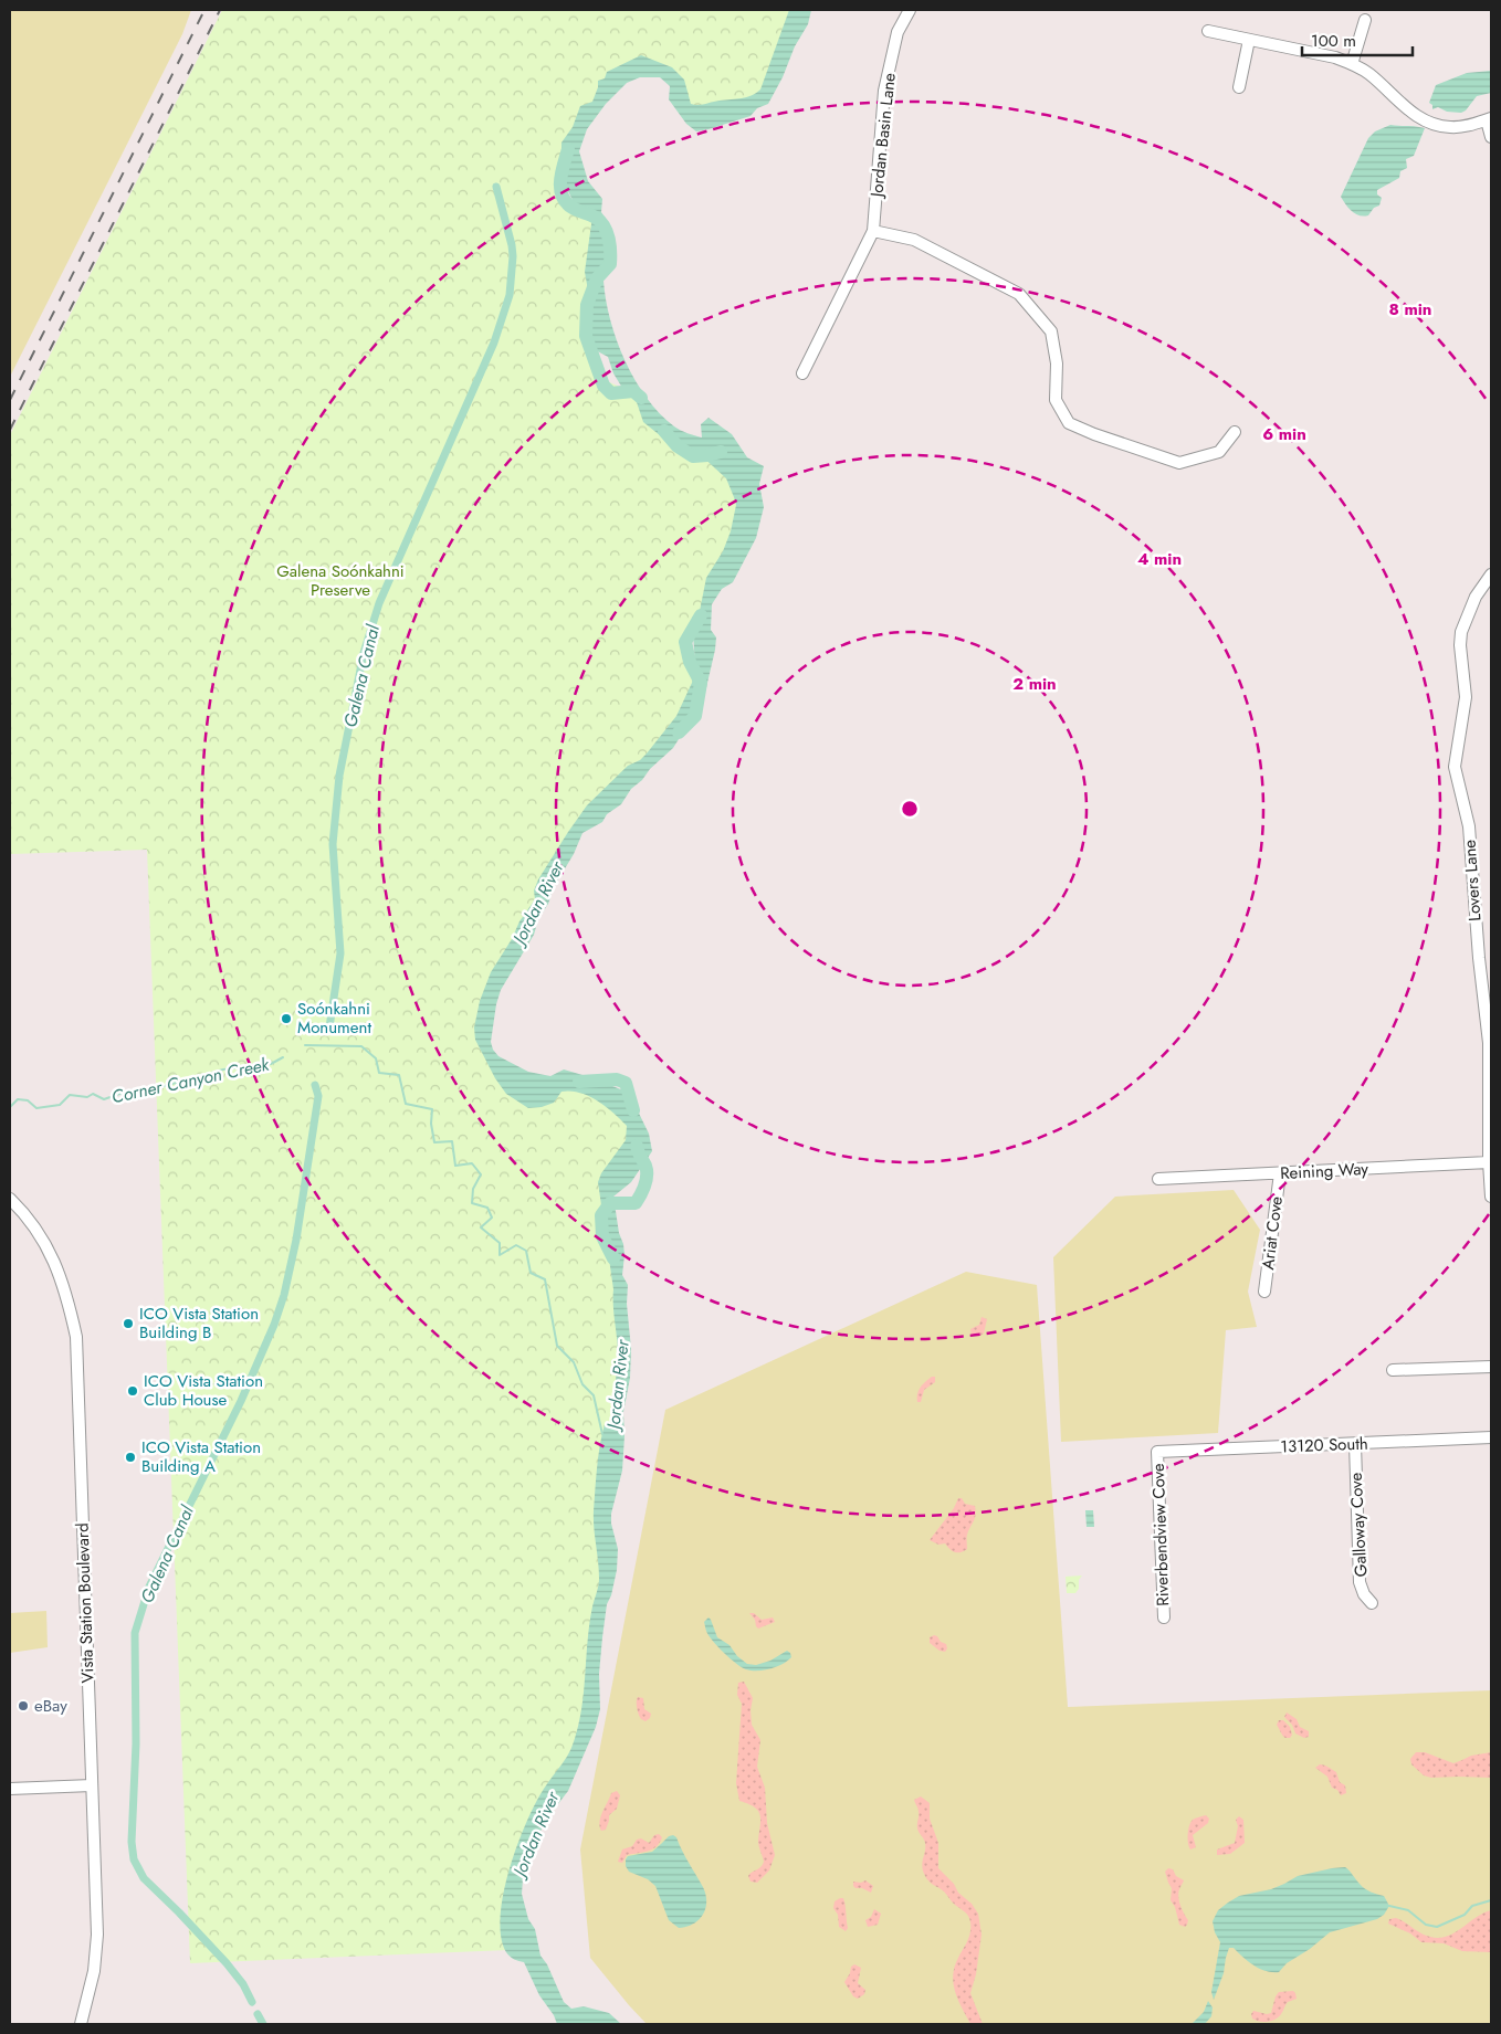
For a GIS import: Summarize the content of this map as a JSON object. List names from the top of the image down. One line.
{"streets":{"street":["Jordan Basin Lane","Lovers Lane","Reining Way","Ariat Cove","13120 South","Galloway Cove","Riverbendview Cove","Vista Station Boulevard"]},"crossings":[["Lovers Lane","Reining Way"],["Reining Way","Ariat Cove"],["13120 South","Galloway Cove"],["13120 South","Riverbendview Cove"]],"water":["Galena Canal","Jordan River","Corner Canyon Creek"],"parks":["Galena Soónkahni Preserve"],"places":["Soónkahni Monument","ICO Vista Station Building B","ICO Vista Station Club House","ICO Vista Station Building A","eBay"],"scale_bar":"100 m","rings":["8 min","6 min","4 min","2 min"]}
